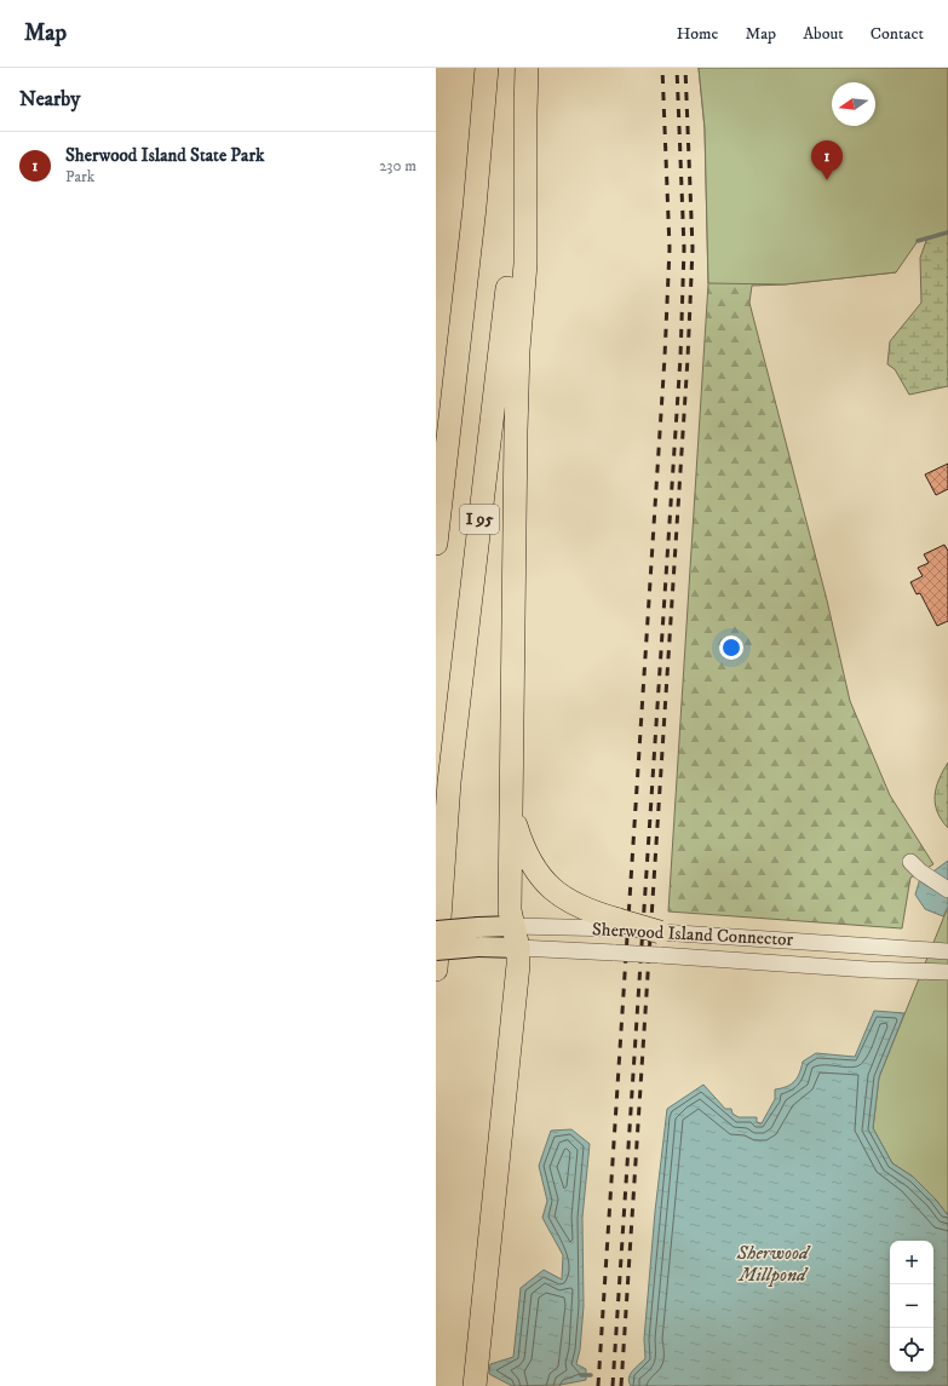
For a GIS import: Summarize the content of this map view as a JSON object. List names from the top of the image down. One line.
{"streets":{"highway":["I 95"],"main road":["Sherwood Island Connector"]},"water":["Sherwood Millpond"],"north":"left","page":{"header":"Map","nav":["Home","Map","About","Contact"],"heading":"Nearby","list":[{"mark":"1","name":"Sherwood Island State Park","note":"Park","value":"230 m"}],"pins":"1","map_buttons":["+","−"]}}
